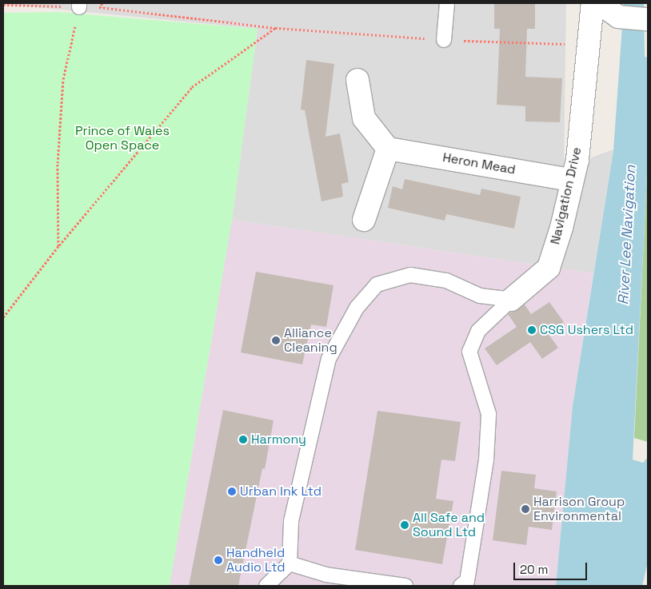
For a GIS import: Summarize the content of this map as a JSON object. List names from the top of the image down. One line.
{"streets":{"street":["Heron Mead","Navigation Drive"]},"crossings":[["Heron Mead","Navigation Drive"]],"water":["River Lee Navigation"],"parks":["Prince of Wales Open Space"],"places":["CSG Ushers Ltd","Alliance Cleaning","Harmony","Urban Ink Ltd","Harrison Group Environmental","All Safe and Sound Ltd","Handheld Audio Ltd"],"scale_bar":"20 m"}
